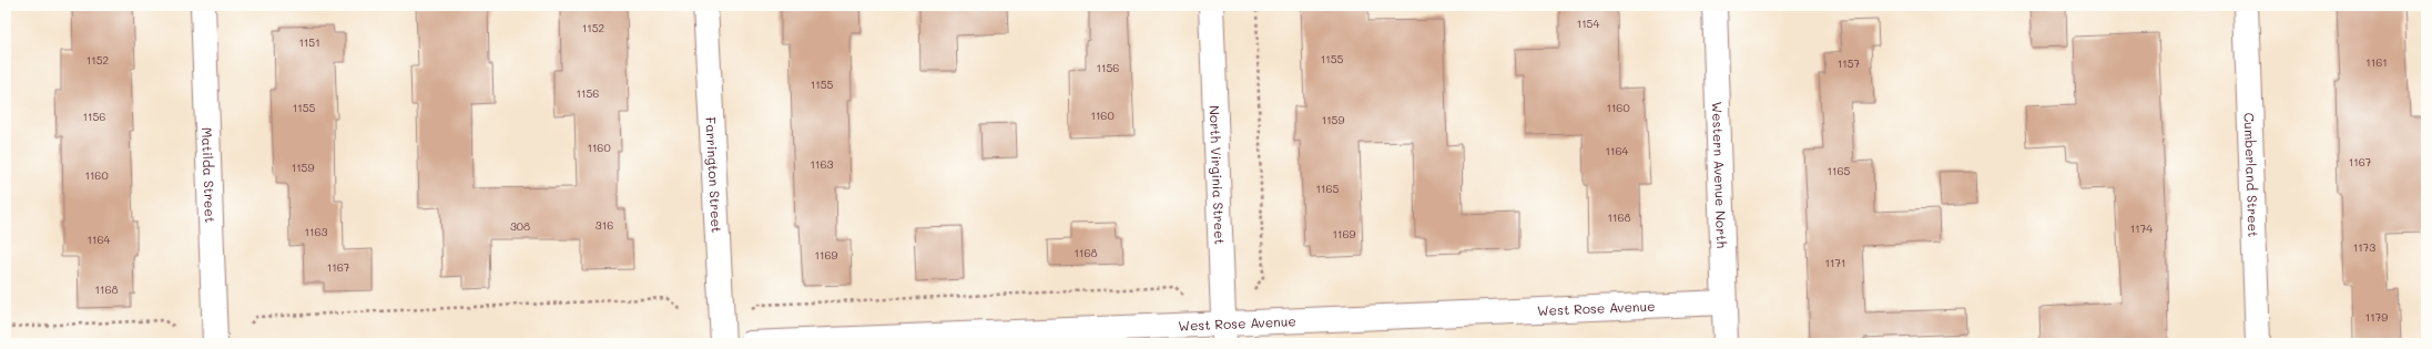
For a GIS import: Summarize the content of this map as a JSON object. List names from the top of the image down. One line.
{"streets":{"street":["Matilda Street","Farrington Street","North Virginia Street","Western Avenue North","Cumberland Street","West Rose Avenue"]},"crossings":[["North Virginia Street","West Rose Avenue"],["Western Avenue North","West Rose Avenue"]],"house_numbers":["1154","1152","1151","1155","1152","1161","1157","1156","1155","1156","1155","1160","1160","1156","1159","1160","1164","1167","1163","1159","1165","1160","1165","1168","316","308","1174","1163","1169","1164","1173","1168","1169","1171","1167","1168","1179"]}
